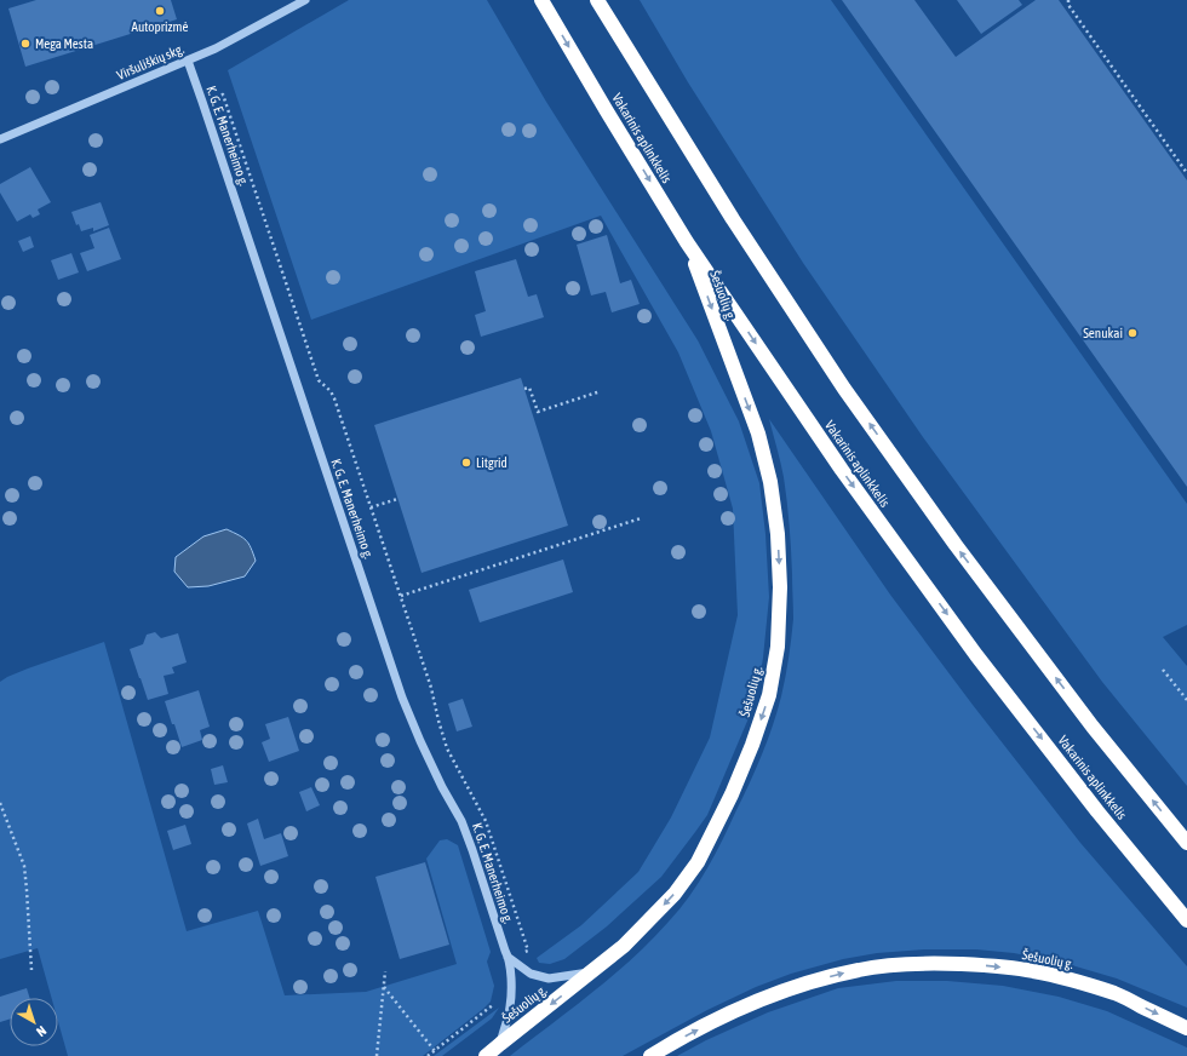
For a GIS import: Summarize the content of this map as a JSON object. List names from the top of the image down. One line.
{"streets":{"highway":["Vakarinis aplinkkelis","Šešuolių g."],"street":["Viršuliškių skg.","K. G. E. Manerheimo g."]},"crossings":[["Viršuliškių skg.","K. G. E. Manerheimo g."],["K. G. E. Manerheimo g.","Šešuolių g."],["Vakarinis aplinkkelis","Šešuolių g."]],"places":["Autoprizmė","Mega Mesta","Senukai","Litgrid"],"north":"bottom right"}
